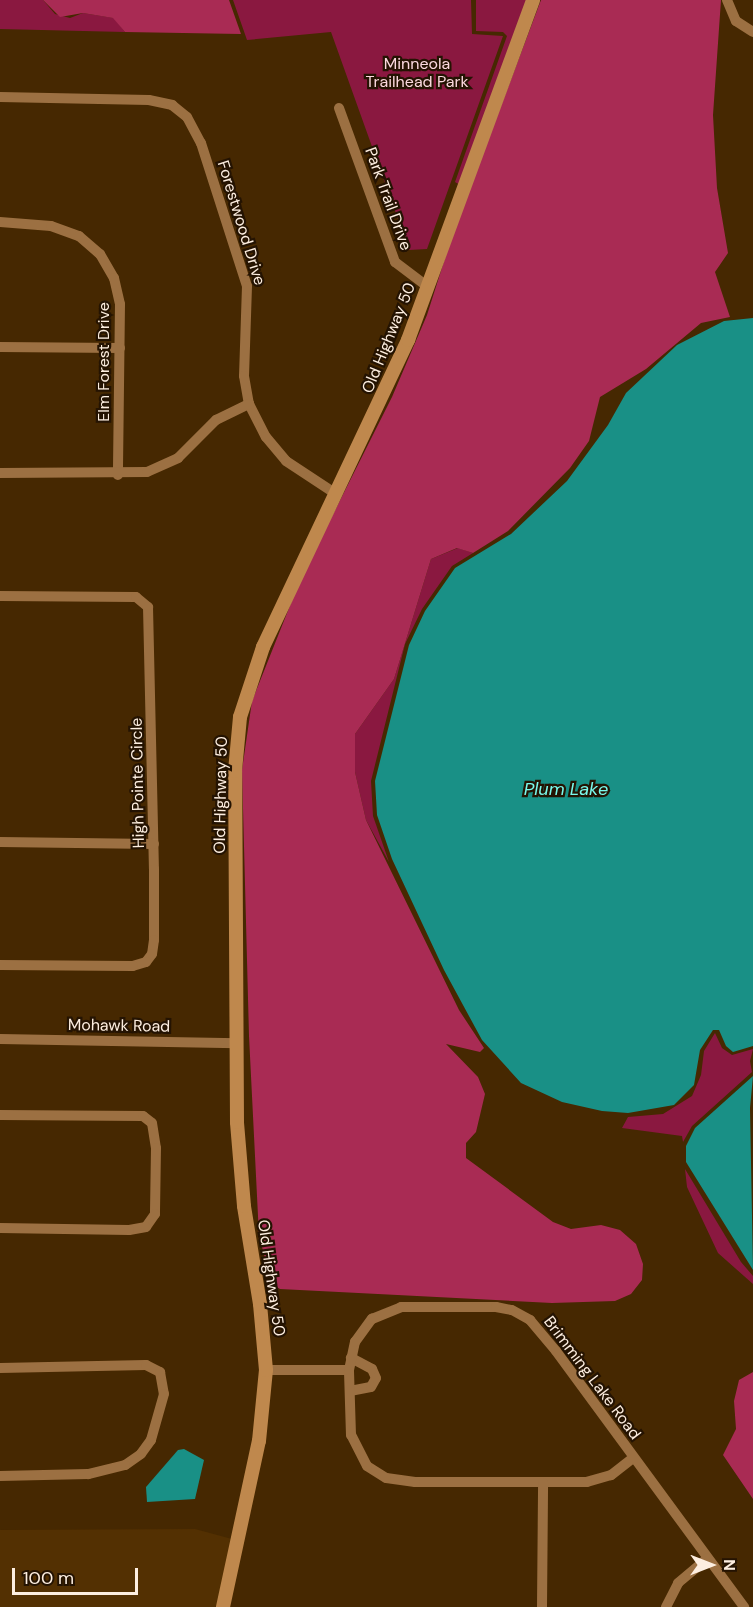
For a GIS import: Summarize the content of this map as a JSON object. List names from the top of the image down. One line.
{"streets":{"main road":["Old Highway 50"],"street":["Park Trail Drive","Forestwood Drive","Elm Forest Drive","High Pointe Circle","Mohawk Road","Brimming Lake Road"]},"crossings":[["Park Trail Drive","Old Highway 50"],["Forestwood Drive","Old Highway 50"],["Old Highway 50","Mohawk Road"]],"water":["Plum Lake"],"parks":["Minneola Trailhead Park"],"scale_bar":"100 m","north":"right"}
